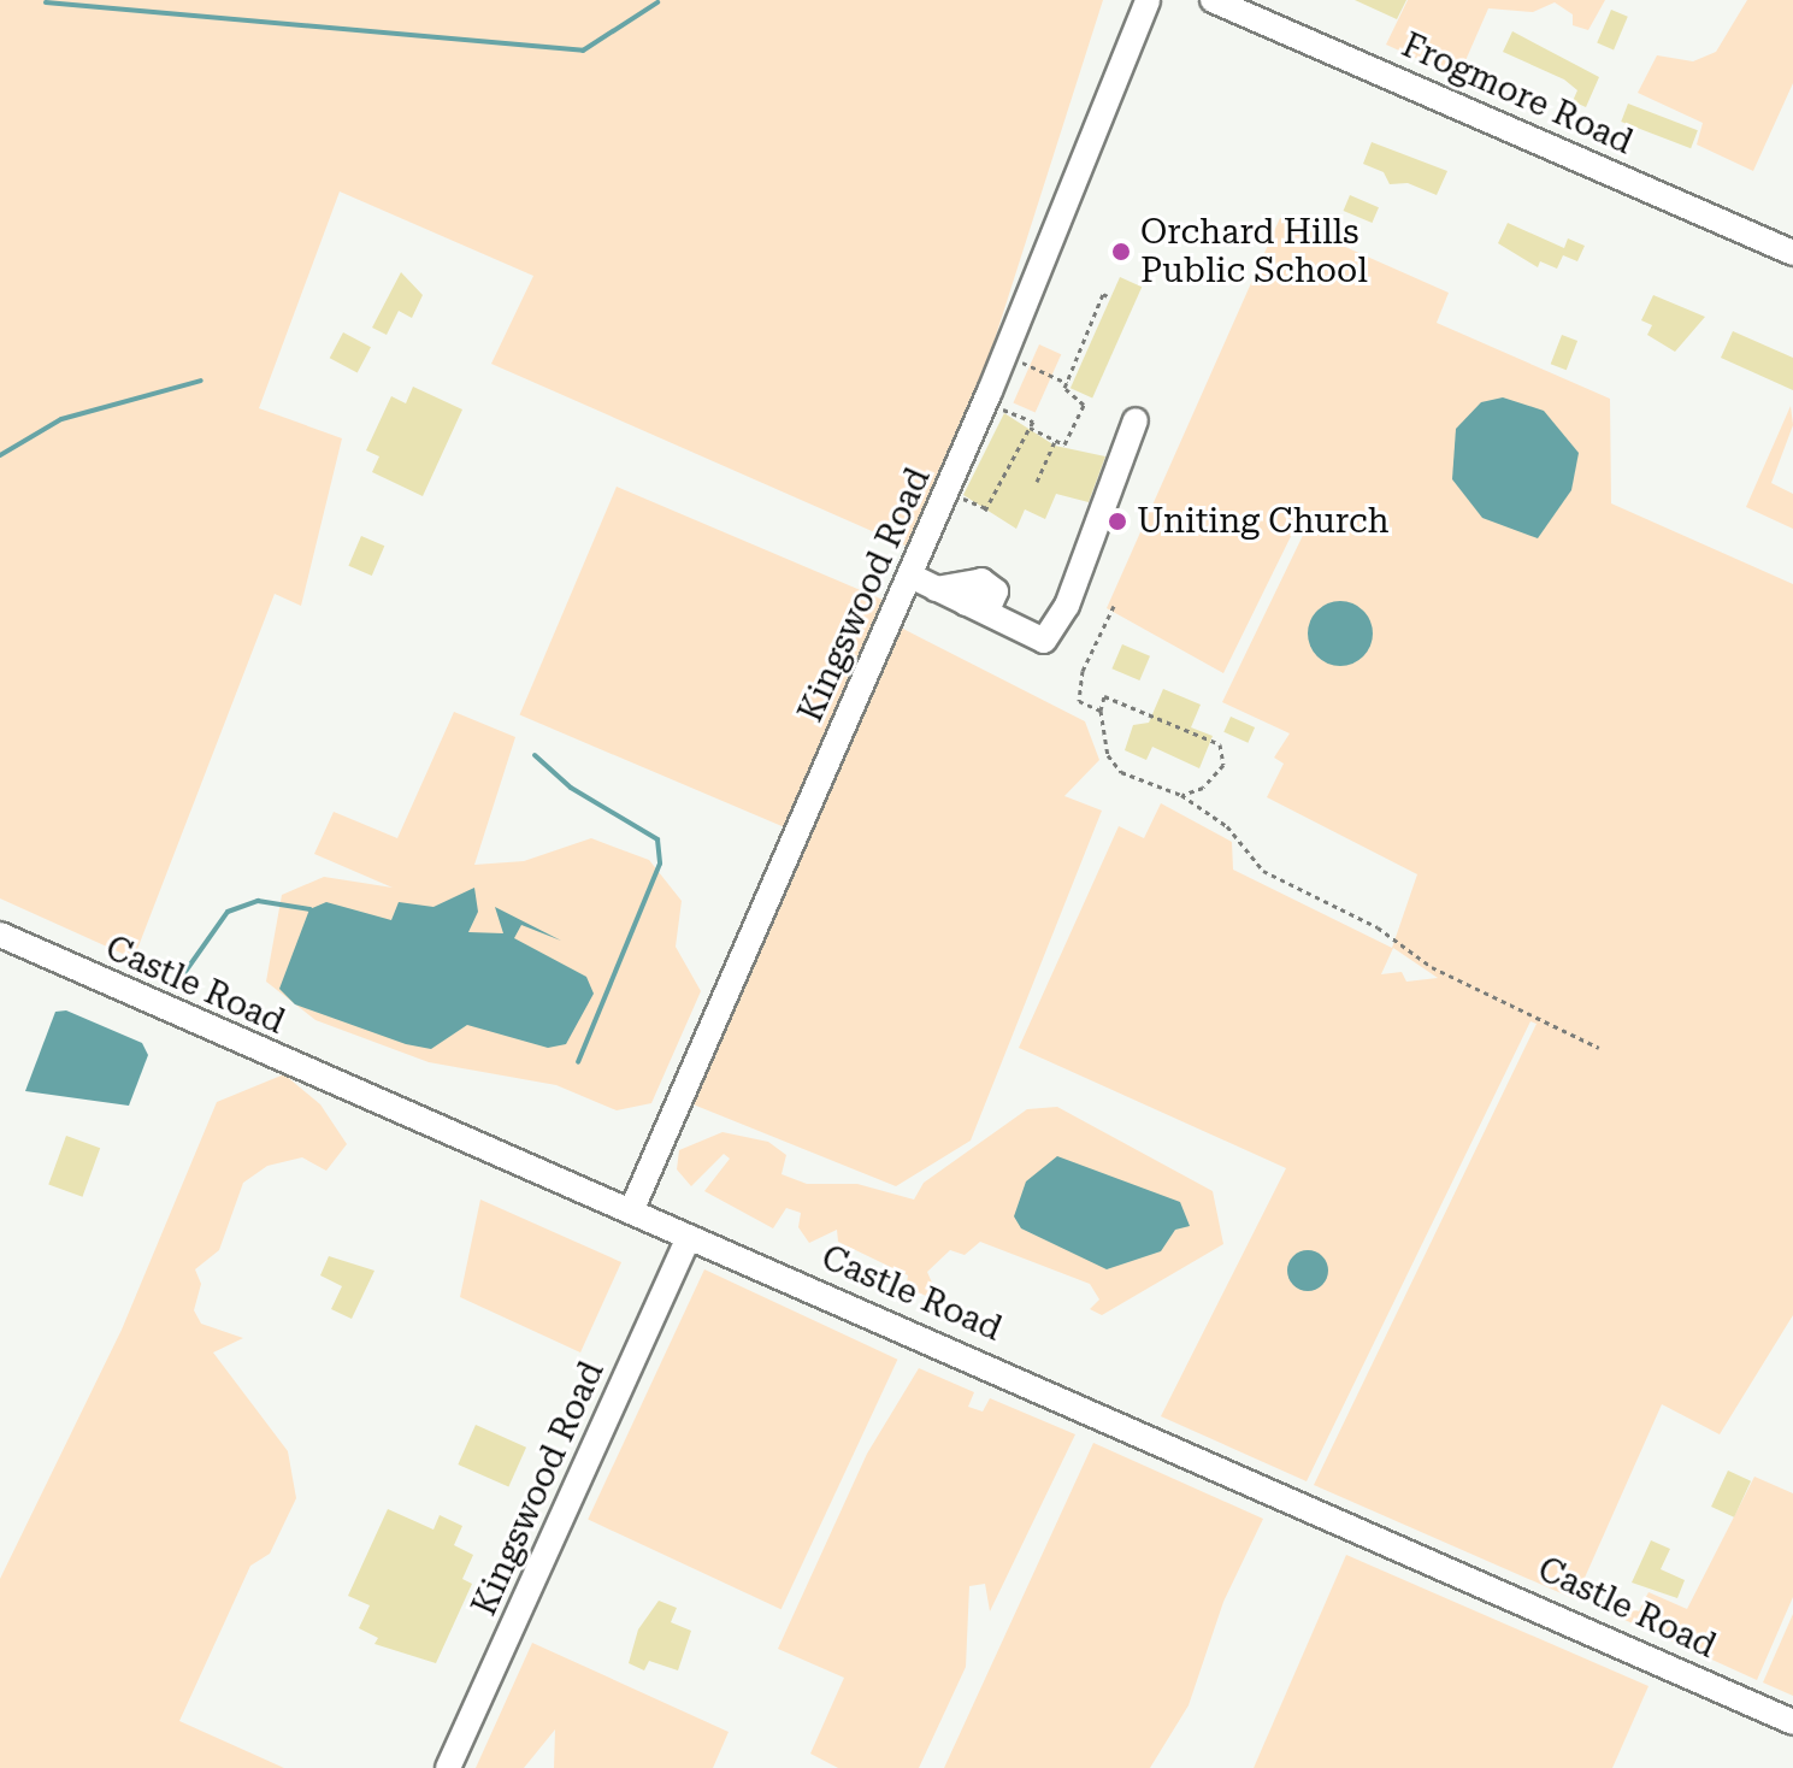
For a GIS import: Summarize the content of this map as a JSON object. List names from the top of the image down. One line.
{"streets":{"street":["Frogmore Road","Kingswood Road","Castle Road"]},"crossings":[["Kingswood Road","Castle Road"]],"places":["Orchard Hills Public School","Uniting Church"]}
